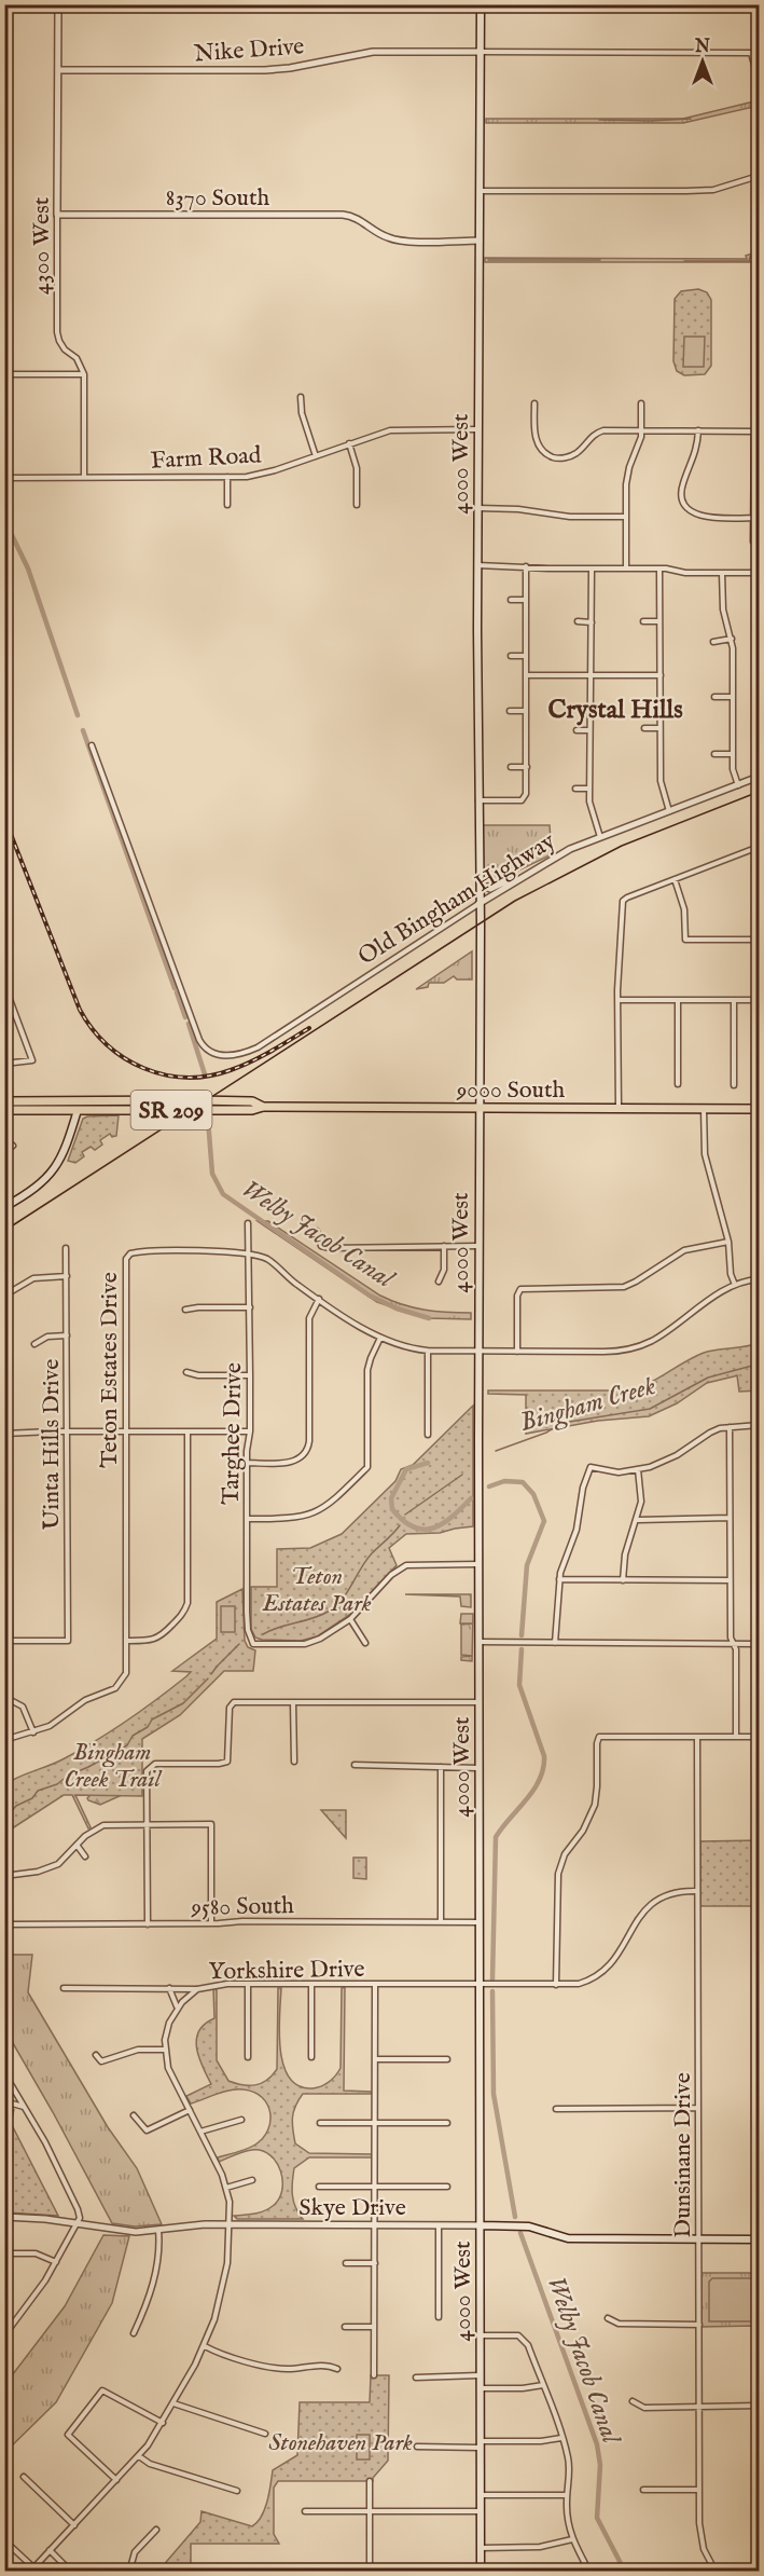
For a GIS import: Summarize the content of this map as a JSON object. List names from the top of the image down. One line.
{"streets":{"main road":["4000 West","9000 South","SR 209","Skye Drive"],"street":["Nike Drive","8370 South","4300 West","Farm Road","Old Bingham Highway","Teton Estates Drive","Targhee Drive","Uinta Hills Drive","9580 South","Yorkshire Drive","Dunsinane Drive"]},"crossings":[["Nike Drive","4300 West"],["Nike Drive","4000 West"],["8370 South","4300 West"],["8370 South","4000 West"],["Farm Road","4000 West"],["4000 West","Old Bingham Highway"],["4000 West","9000 South"],["4000 West","Teton Estates Drive"],["4000 West","9580 South"],["4000 West","Yorkshire Drive"],["4000 West","Skye Drive"],["Teton Estates Drive","Targhee Drive"],["Yorkshire Drive","Dunsinane Drive"],["Yorkshire Drive","Skye Drive"],["Dunsinane Drive","Skye Drive"]],"districts":["Crystal Hills"],"water":["Welby Jacob Canal","Bingham Creek"],"parks":["Teton Estates Park","Bingham Creek Trail","Stonehaven Park"],"north":"top"}
